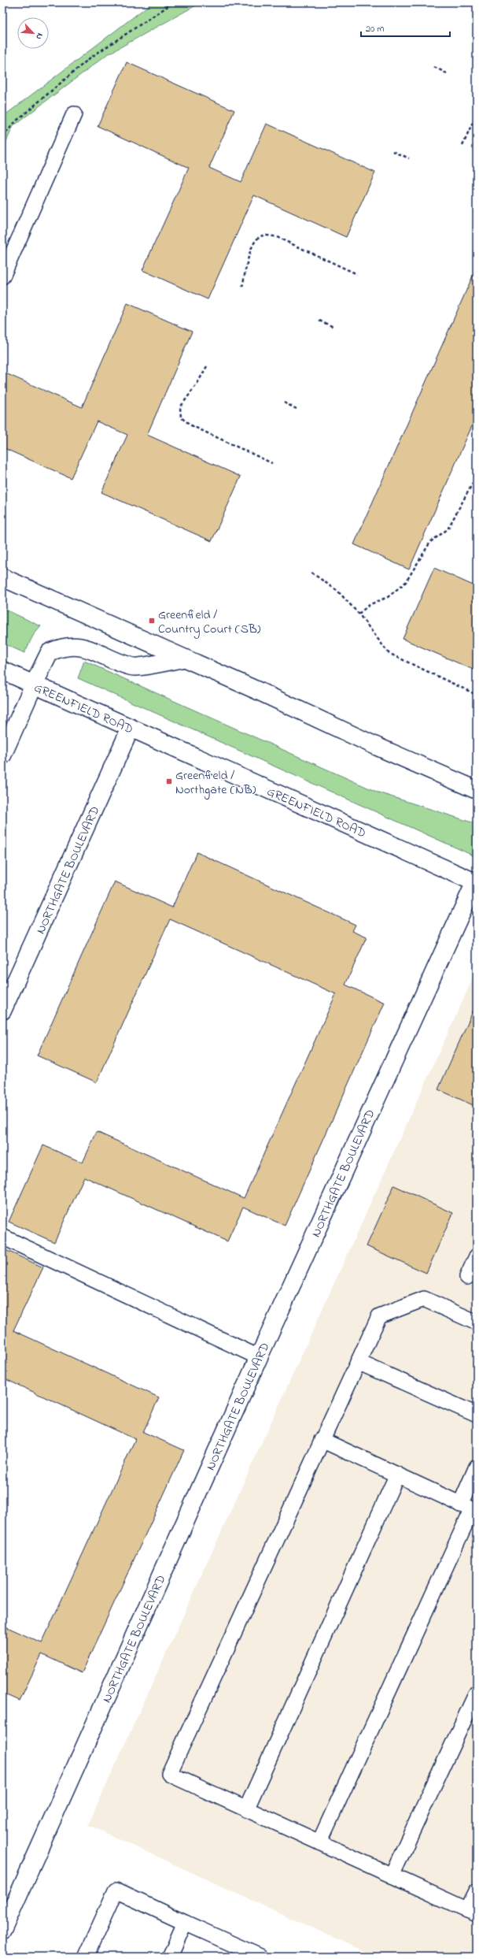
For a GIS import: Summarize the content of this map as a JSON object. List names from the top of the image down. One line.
{"streets":{"street":["GREENFIELD ROAD","NORTHGATE BOULEVARD"]},"crossings":[["GREENFIELD ROAD","NORTHGATE BOULEVARD"]],"places":{"transit":["Greenfield / Country Court (SB)","Greenfield / Northgate (NB)"]},"scale_bar":"20 m","north":"bottom right"}
